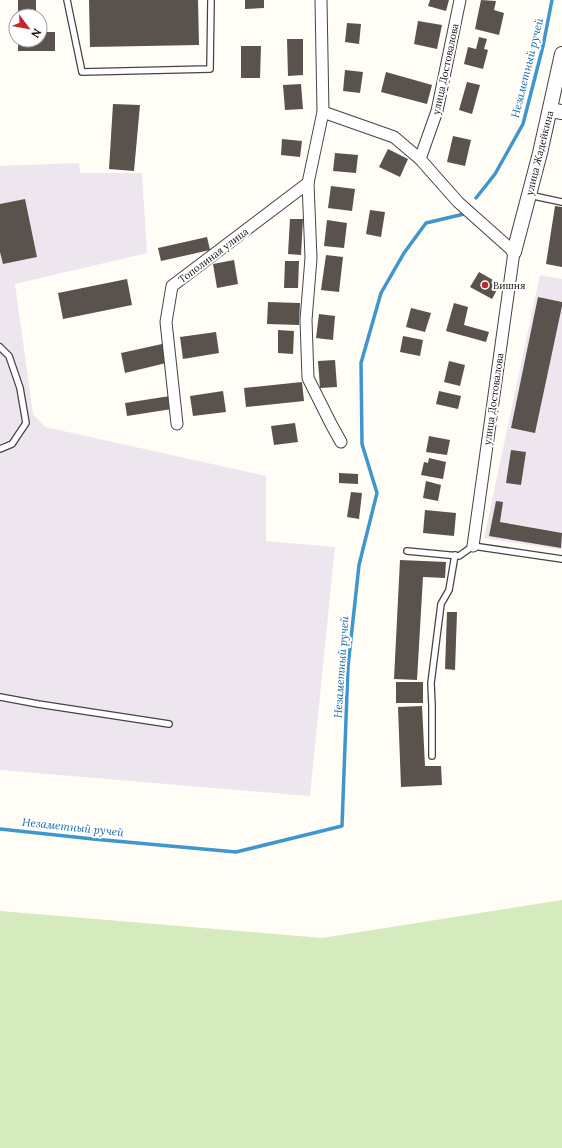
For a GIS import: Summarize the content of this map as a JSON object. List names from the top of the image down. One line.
{"streets":{"street":["улица Достовалова","улица Жадейкина","Тополиная улица"]},"crossings":[["улица Достовалова","улица Жадейкина"]],"water":["Незаметный ручей"],"places":["Вишня"],"north":"bottom right"}
